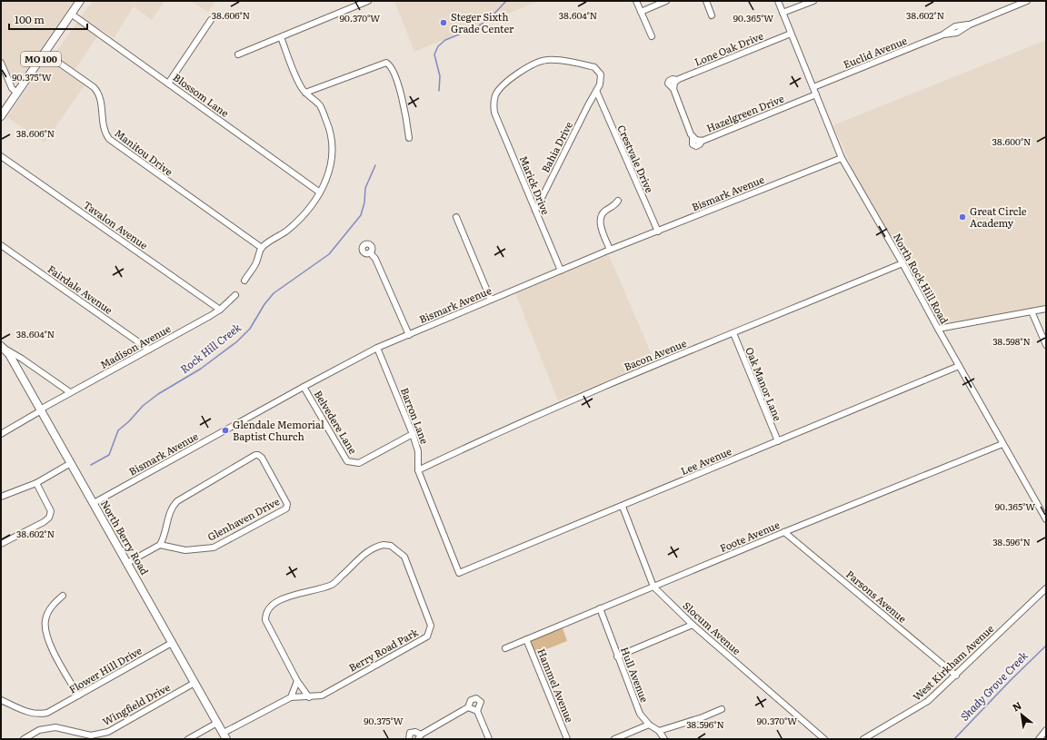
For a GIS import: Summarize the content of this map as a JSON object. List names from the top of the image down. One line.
{"streets":{"main road":["MO 100","North Berry Road"],"street":["Lone Oak Drive","Euclid Avenue","Blossom Lane","Hazelgreen Drive","Bahia Drive","Manitou Drive","Crestvale Drive","Marick Drive","Bismark Avenue","Tavalon Avenue","North Rock Hill Road","Fairdale Avenue","Madison Avenue","Bacon Avenue","Oak Manor Lane","Barron Lane","Belvedere Lane","Lee Avenue","Glenhaven Drive","Foote Avenue","Parsons Avenue","Slocum Avenue","Berry Road Park","West Kirkham Avenue","Flower Hill Drive","Hull Avenue","Hammel Avenue","Wingfield Drive"]},"crossings":[["Lone Oak Drive","Hazelgreen Drive"],["Lone Oak Drive","North Rock Hill Road"],["Euclid Avenue","North Rock Hill Road"],["MO 100","Blossom Lane"],["MO 100","Manitou Drive"],["Hazelgreen Drive","North Rock Hill Road"],["Bahia Drive","Crestvale Drive"],["Bahia Drive","Marick Drive"],["Crestvale Drive","Marick Drive"],["Crestvale Drive","Bismark Avenue"],["Marick Drive","Bismark Avenue"],["Bismark Avenue","North Rock Hill Road"],["Bismark Avenue","Barron Lane"],["Bismark Avenue","Belvedere Lane"],["Bismark Avenue","North Berry Road"],["Tavalon Avenue","Madison Avenue"],["North Rock Hill Road","Bacon Avenue"],["North Rock Hill Road","Lee Avenue"],["North Rock Hill Road","Foote Avenue"],["Fairdale Avenue","Madison Avenue"],["Madison Avenue","North Berry Road"],["Bacon Avenue","Oak Manor Lane"],["Bacon Avenue","Barron Lane"],["Oak Manor Lane","Lee Avenue"],["Barron Lane","Belvedere Lane"],["Barron Lane","Lee Avenue"],["Lee Avenue","Slocum Avenue"],["Foote Avenue","Parsons Avenue"],["Foote Avenue","Slocum Avenue"],["Foote Avenue","Hull Avenue"],["Foote Avenue","Hammel Avenue"],["North Berry Road","Berry Road Park"],["North Berry Road","Flower Hill Drive"],["North Berry Road","Wingfield Drive"],["Parsons Avenue","West Kirkham Avenue"]],"water":["Rock Hill Creek","Shady Grove Creek"],"places":["Steger Sixth Grade Center","Great Circle Academy","Glendale Memorial Baptist Church"],"scale_bar":"100 m","north":"top left","coordinates":["38.602°N","38.606°N","38.604°N","90.370°W","90.365°W","90.375°W","38.600°N","38.598°N","38.596°N"]}
